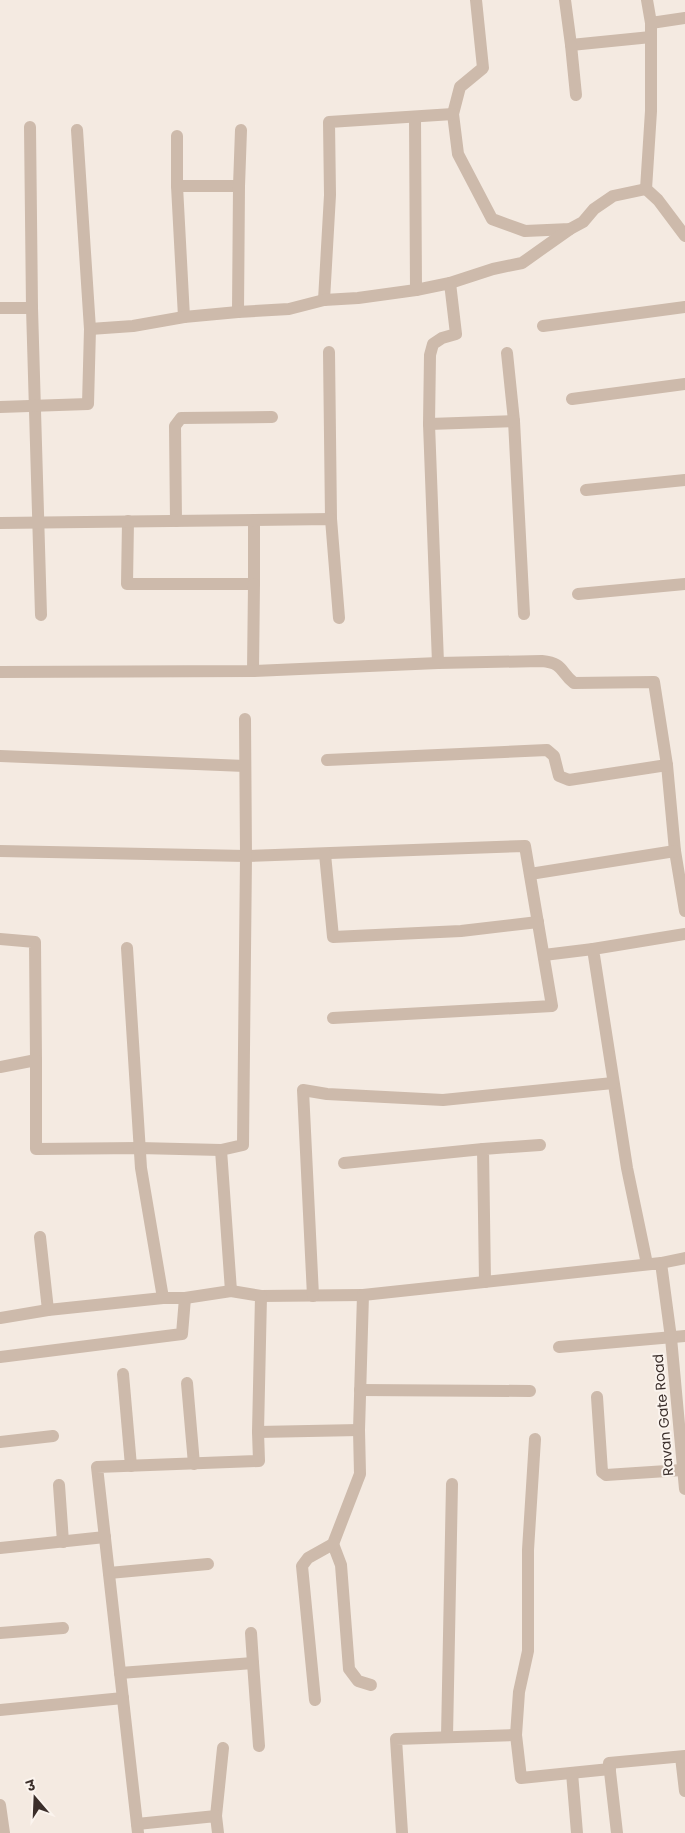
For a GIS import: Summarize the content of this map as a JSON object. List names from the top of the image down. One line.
{"streets":{"street":["Ravan Gate Road"]},"north":"top"}
